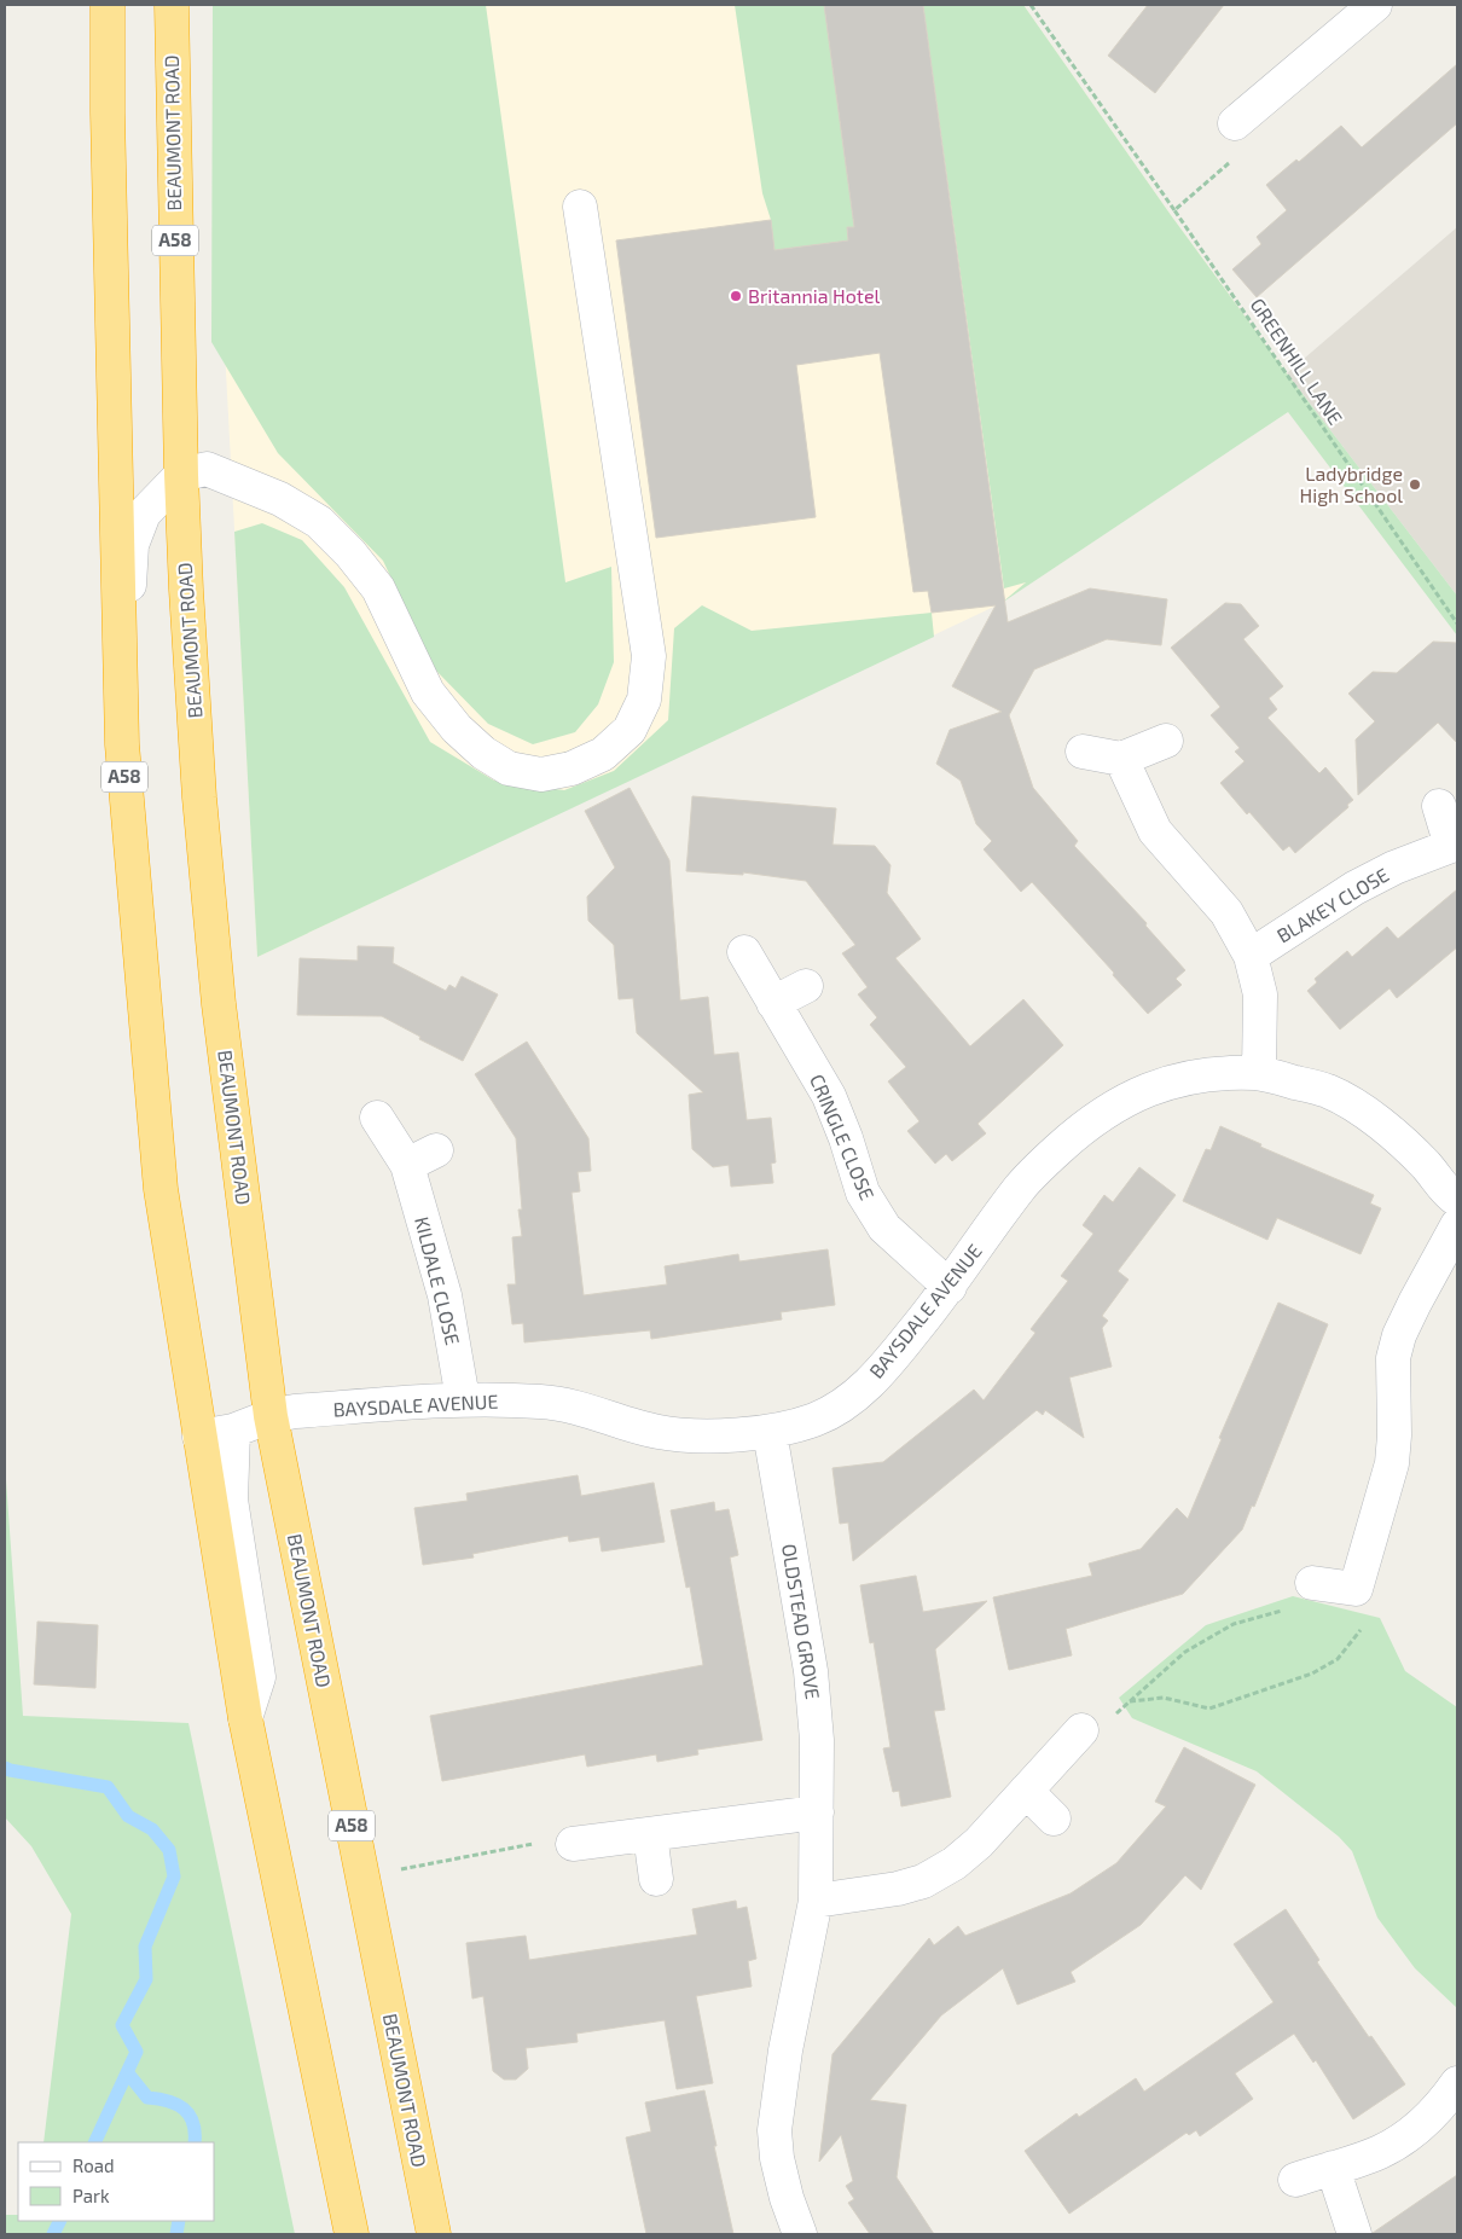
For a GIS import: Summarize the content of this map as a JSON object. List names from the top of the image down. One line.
{"streets":{"highway":["BEAUMONT ROAD","A58"],"street":["BLAKEY CLOSE","CRINGLE CLOSE","KILDALE CLOSE","BAYSDALE AVENUE","OLDSTEAD GROVE"],"path":["GREENHILL LANE"]},"crossings":[["BEAUMONT ROAD","BAYSDALE AVENUE"],["A58","BAYSDALE AVENUE"],["CRINGLE CLOSE","BAYSDALE AVENUE"],["KILDALE CLOSE","BAYSDALE AVENUE"],["BAYSDALE AVENUE","OLDSTEAD GROVE"]],"places":["Britannia Hotel","Ladybridge High School"],"legend":["Road","Park"]}
